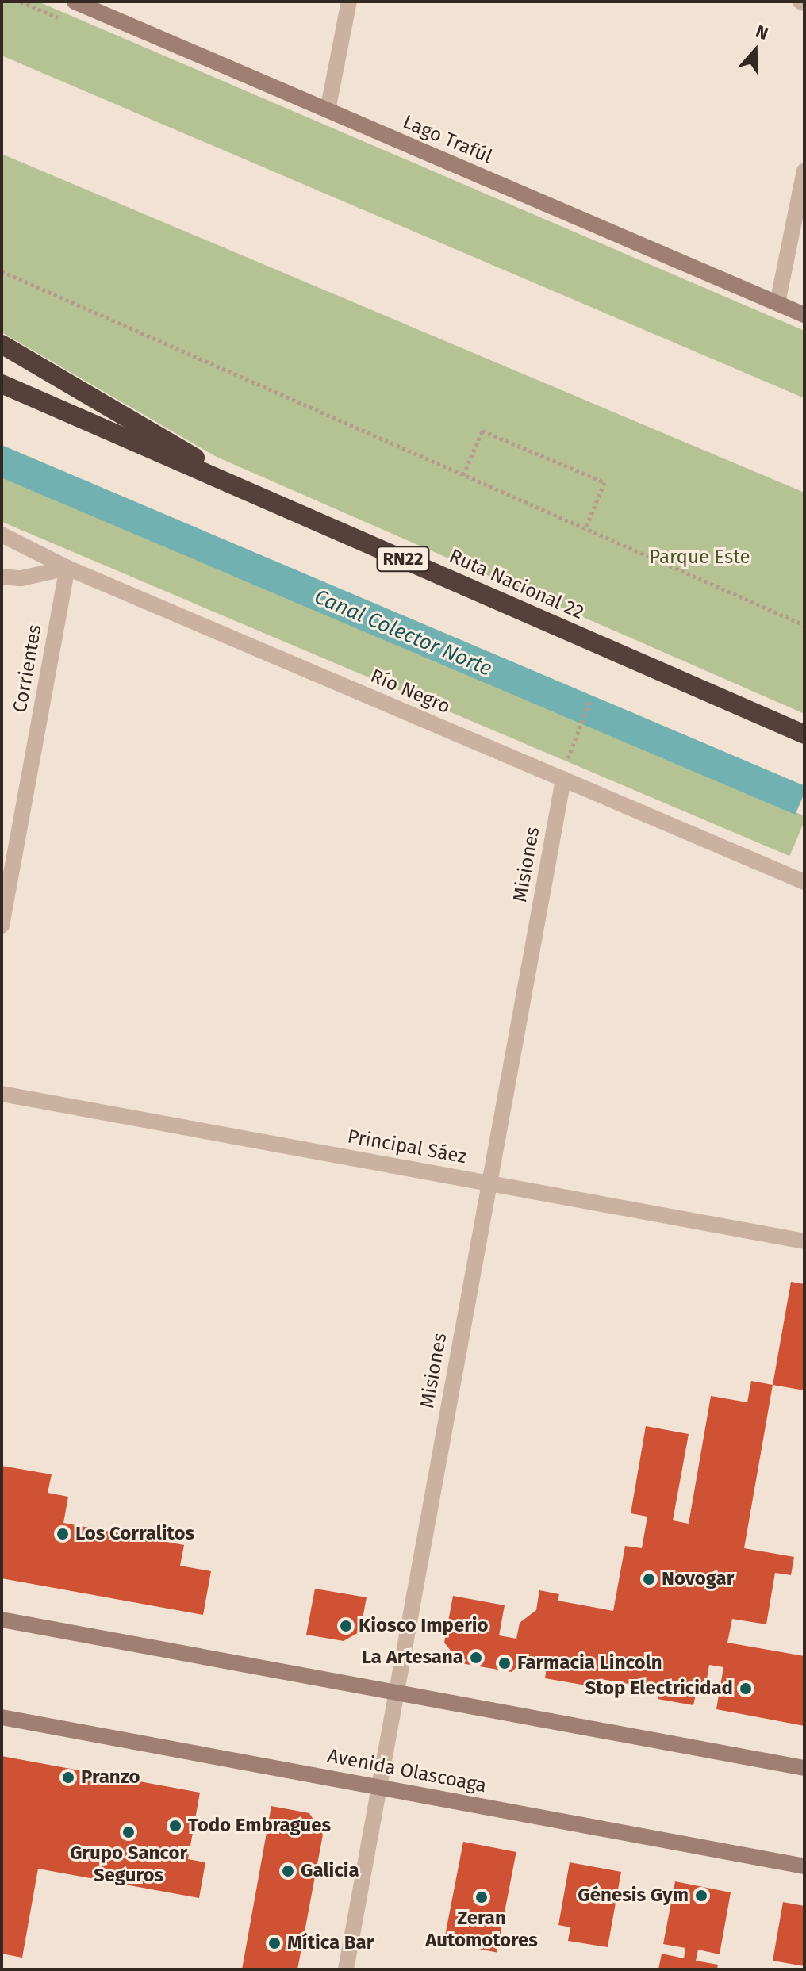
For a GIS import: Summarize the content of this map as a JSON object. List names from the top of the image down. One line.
{"streets":{"highway":["RN22","Ruta Nacional 22"],"main road":["Lago Trafúl","Avenida Olascoaga"],"street":["Corrientes","Río Negro","Misiones","Principal Sáez"]},"crossings":[["Corrientes","Río Negro"],["Río Negro","Misiones"],["Misiones","Principal Sáez"],["Misiones","Avenida Olascoaga"]],"water":["Canal Colector Norte"],"parks":["Parque Este"],"places":["Los Corralitos","Novogar","Kiosco Imperio","La Artesana","Farmacia Lincoln","Stop Electricidad","Pranzo","Todo Embragues","Grupo Sancor Seguros","Galicia","Génesis Gym","Zeran Automotores","Mítica Bar"],"north":"top"}
